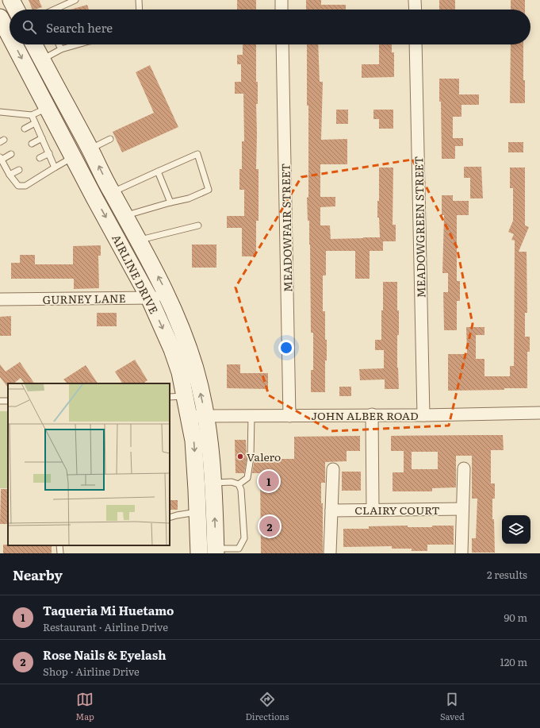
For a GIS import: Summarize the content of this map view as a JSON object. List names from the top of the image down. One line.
{"streets":{"main road":["AIRLINE DRIVE"],"street":["MEADOWGREEN STREET","MEADOWFAIR STREET","GURNEY LANE","JOHN ALBER ROAD","CLAIRY COURT"]},"crossings":[["MEADOWGREEN STREET","JOHN ALBER ROAD"],["MEADOWFAIR STREET","JOHN ALBER ROAD"],["AIRLINE DRIVE","GURNEY LANE"],["AIRLINE DRIVE","JOHN ALBER ROAD"]],"places":["Valero"],"page":{"search":"Search here","pins":["1","2"],"heading":["Nearby","2 results"],"list":[{"mark":"1","name":"Taqueria Mi Huetamo","note":"Restaurant · Airline Drive","value":"90 m"},{"mark":"2","name":"Rose Nails & Eyelash","note":"Shop · Airline Drive","value":"120 m"}],"nav":["Map","Directions","Saved"]}}
